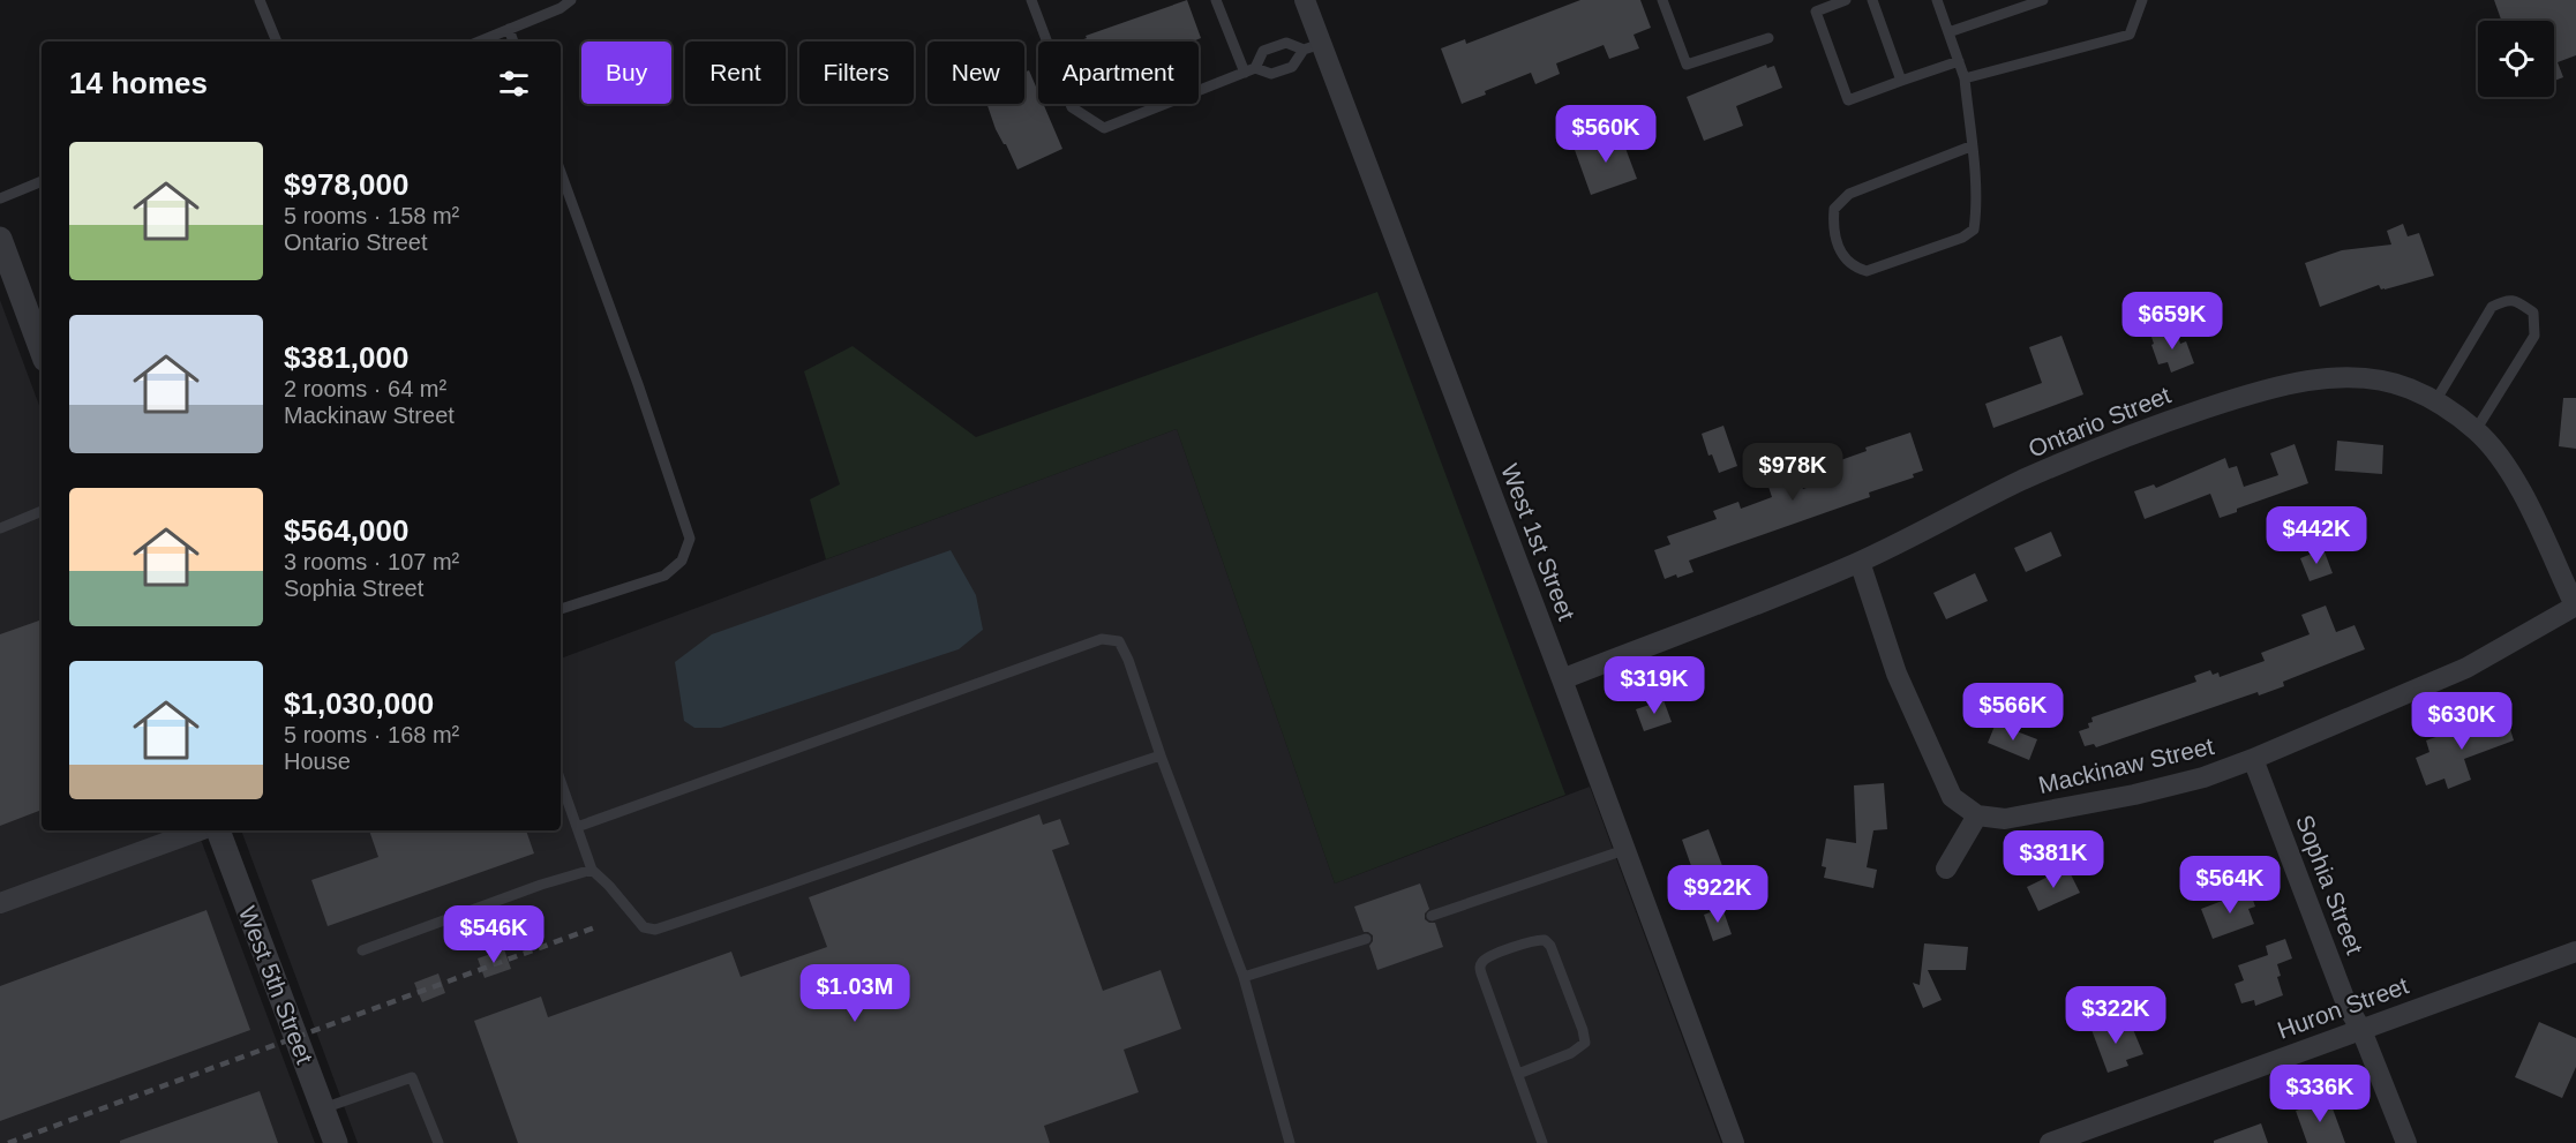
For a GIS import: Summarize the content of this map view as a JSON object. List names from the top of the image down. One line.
{"streets":{"street":["Ontario Street","West 1st Street","Mackinaw Street","Sophia Street","West 5th Street","Huron Street"]},"crossings":[["Ontario Street","West 1st Street"],["Ontario Street","Mackinaw Street"],["Mackinaw Street","Sophia Street"],["Sophia Street","Huron Street"]],"page":{"chip":["Buy","Rent","Filters","New","Apartment"],"heading":"14 homes","price":["$560K","$659K","$978K","$442K","$319K","$566K","$630K","$381K","$564K","$922K","$546K","$1.03M","$322K","$336K"],"list":[{"name":"$978,000","note":"5 rooms · 158 m² · Ontario Street"},{"name":"$381,000","note":"2 rooms · 64 m² · Mackinaw Street"},{"name":"$564,000","note":"3 rooms · 107 m² · Sophia Street"},{"name":"$1,030,000","note":"5 rooms · 168 m² · House"}]}}
